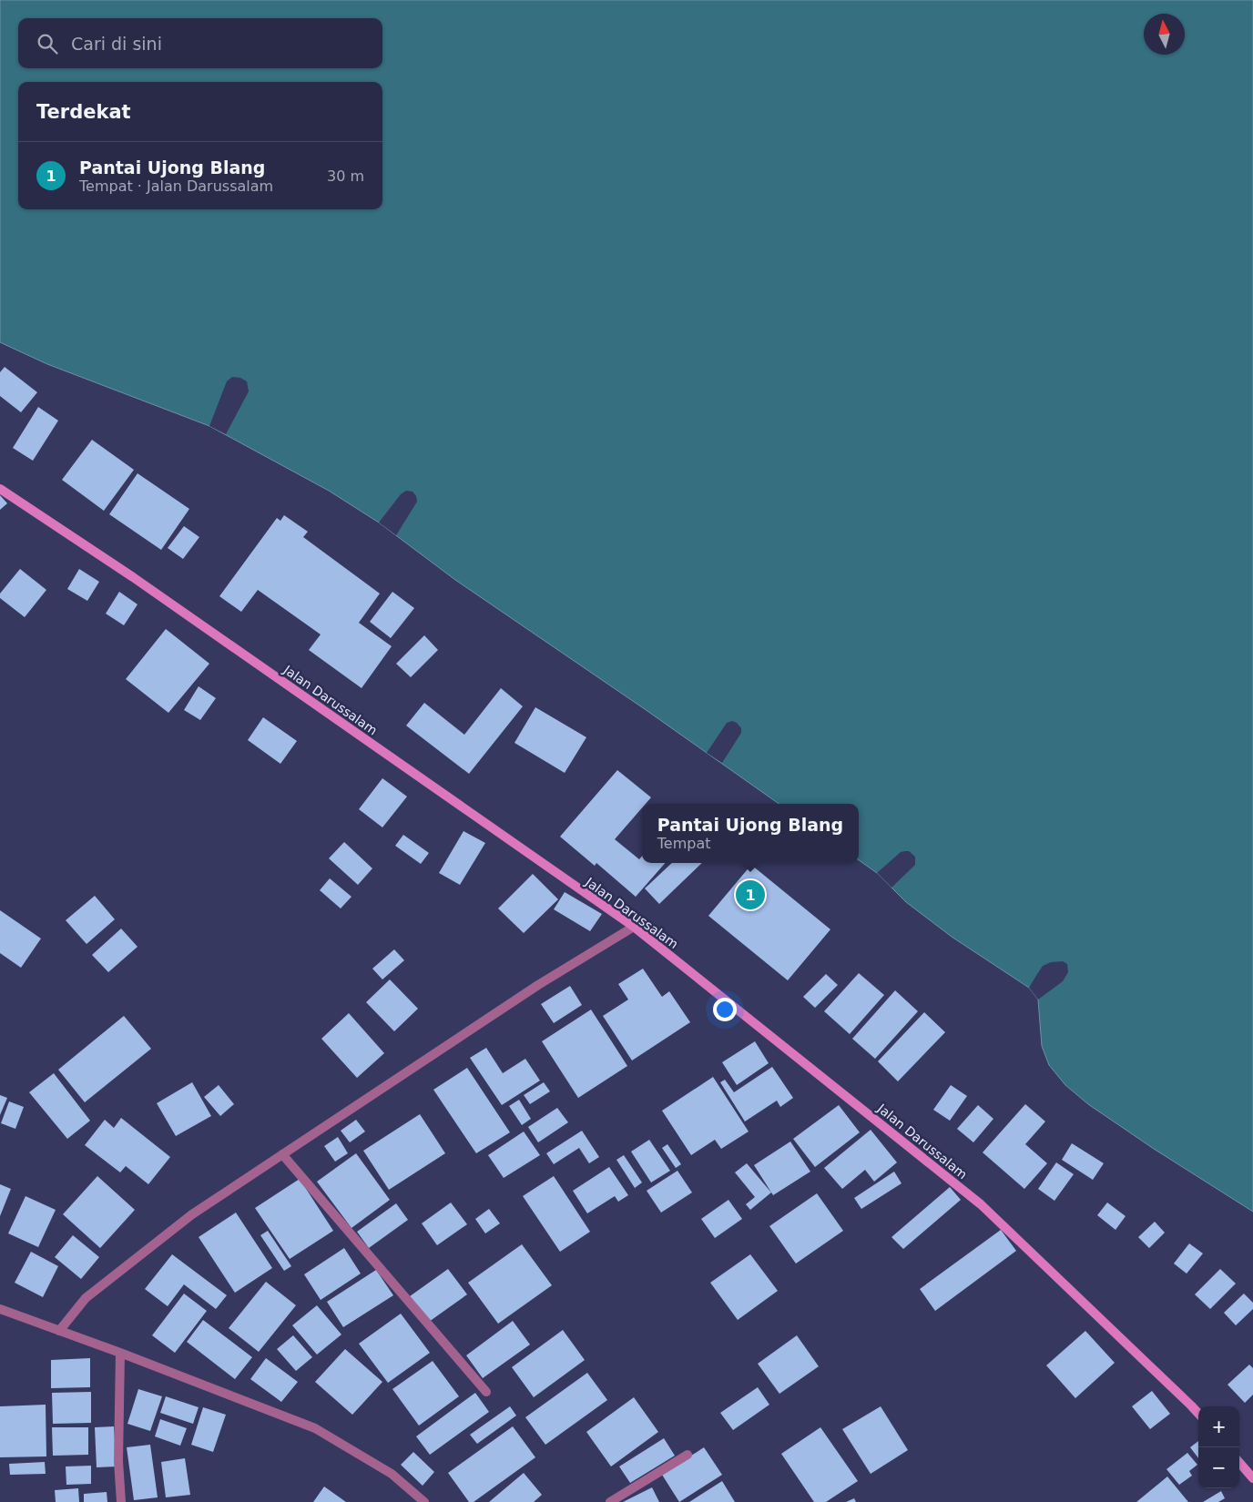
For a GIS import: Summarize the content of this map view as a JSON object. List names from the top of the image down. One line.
{"streets":{"street":["Jalan Darussalam"]},"north":"top","page":{"search":"Cari di sini","heading":"Terdekat","list":[{"mark":"1","name":"Pantai Ujong Blang","note":"Tempat · Jalan Darussalam","value":"30 m"}],"popup":["Pantai Ujong Blang","Tempat"],"pins":"1","map_buttons":["+","−"]}}
